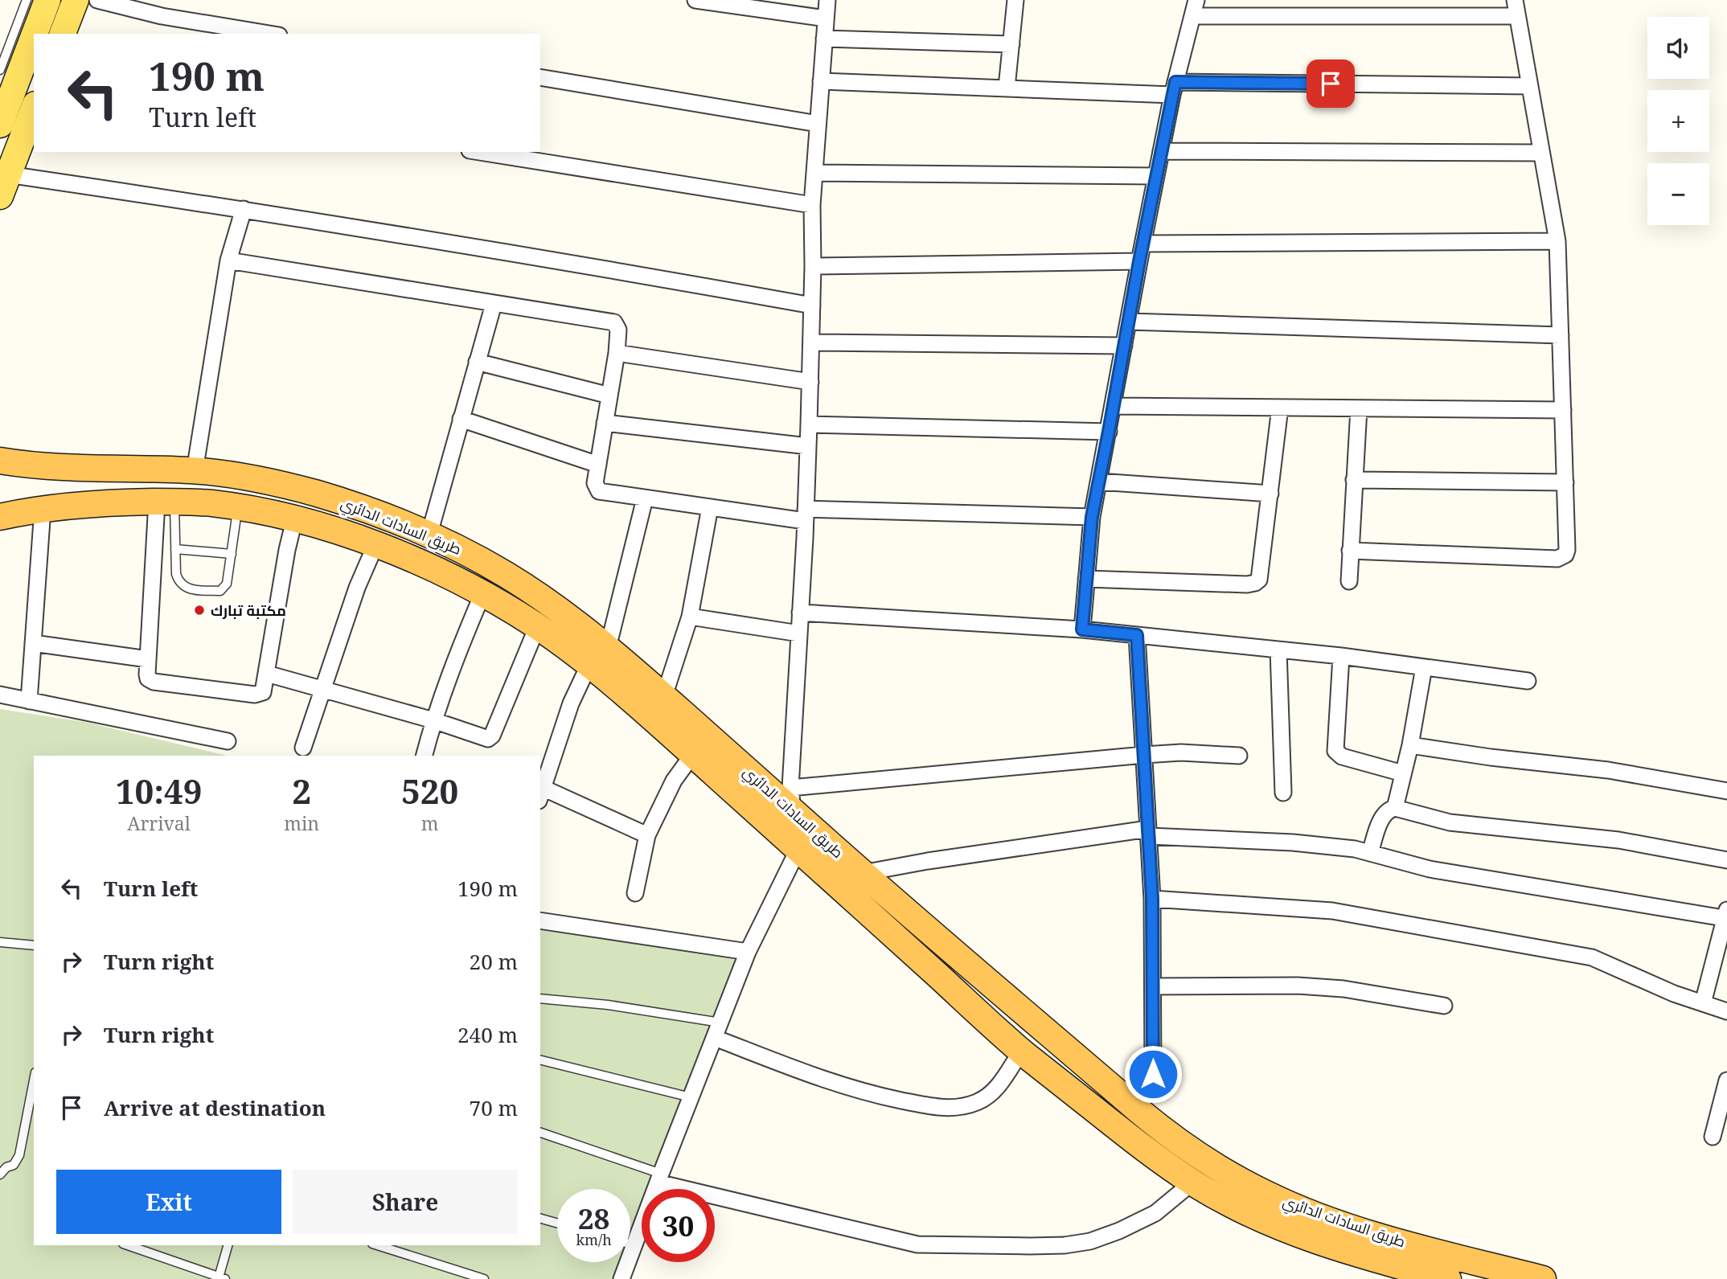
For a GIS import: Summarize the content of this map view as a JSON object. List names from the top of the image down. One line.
{"streets":{"highway":["طريق السادات الدائري"]},"places":["مكتبة تبارك"],"page":{"map_buttons":["+","−"],"turn":["190 m","Turn left"],"eta":["10:49","Arrival","2","min","520","m"],"list":[{"name":"Turn left","value":"190 m"},{"name":"Turn right","value":"20 m"},{"name":"Turn right","value":"240 m"},{"name":"Arrive at destination","value":"70 m"}],"buttons":["Exit","Share"],"speed":"28 km/h","limit":"30"}}
